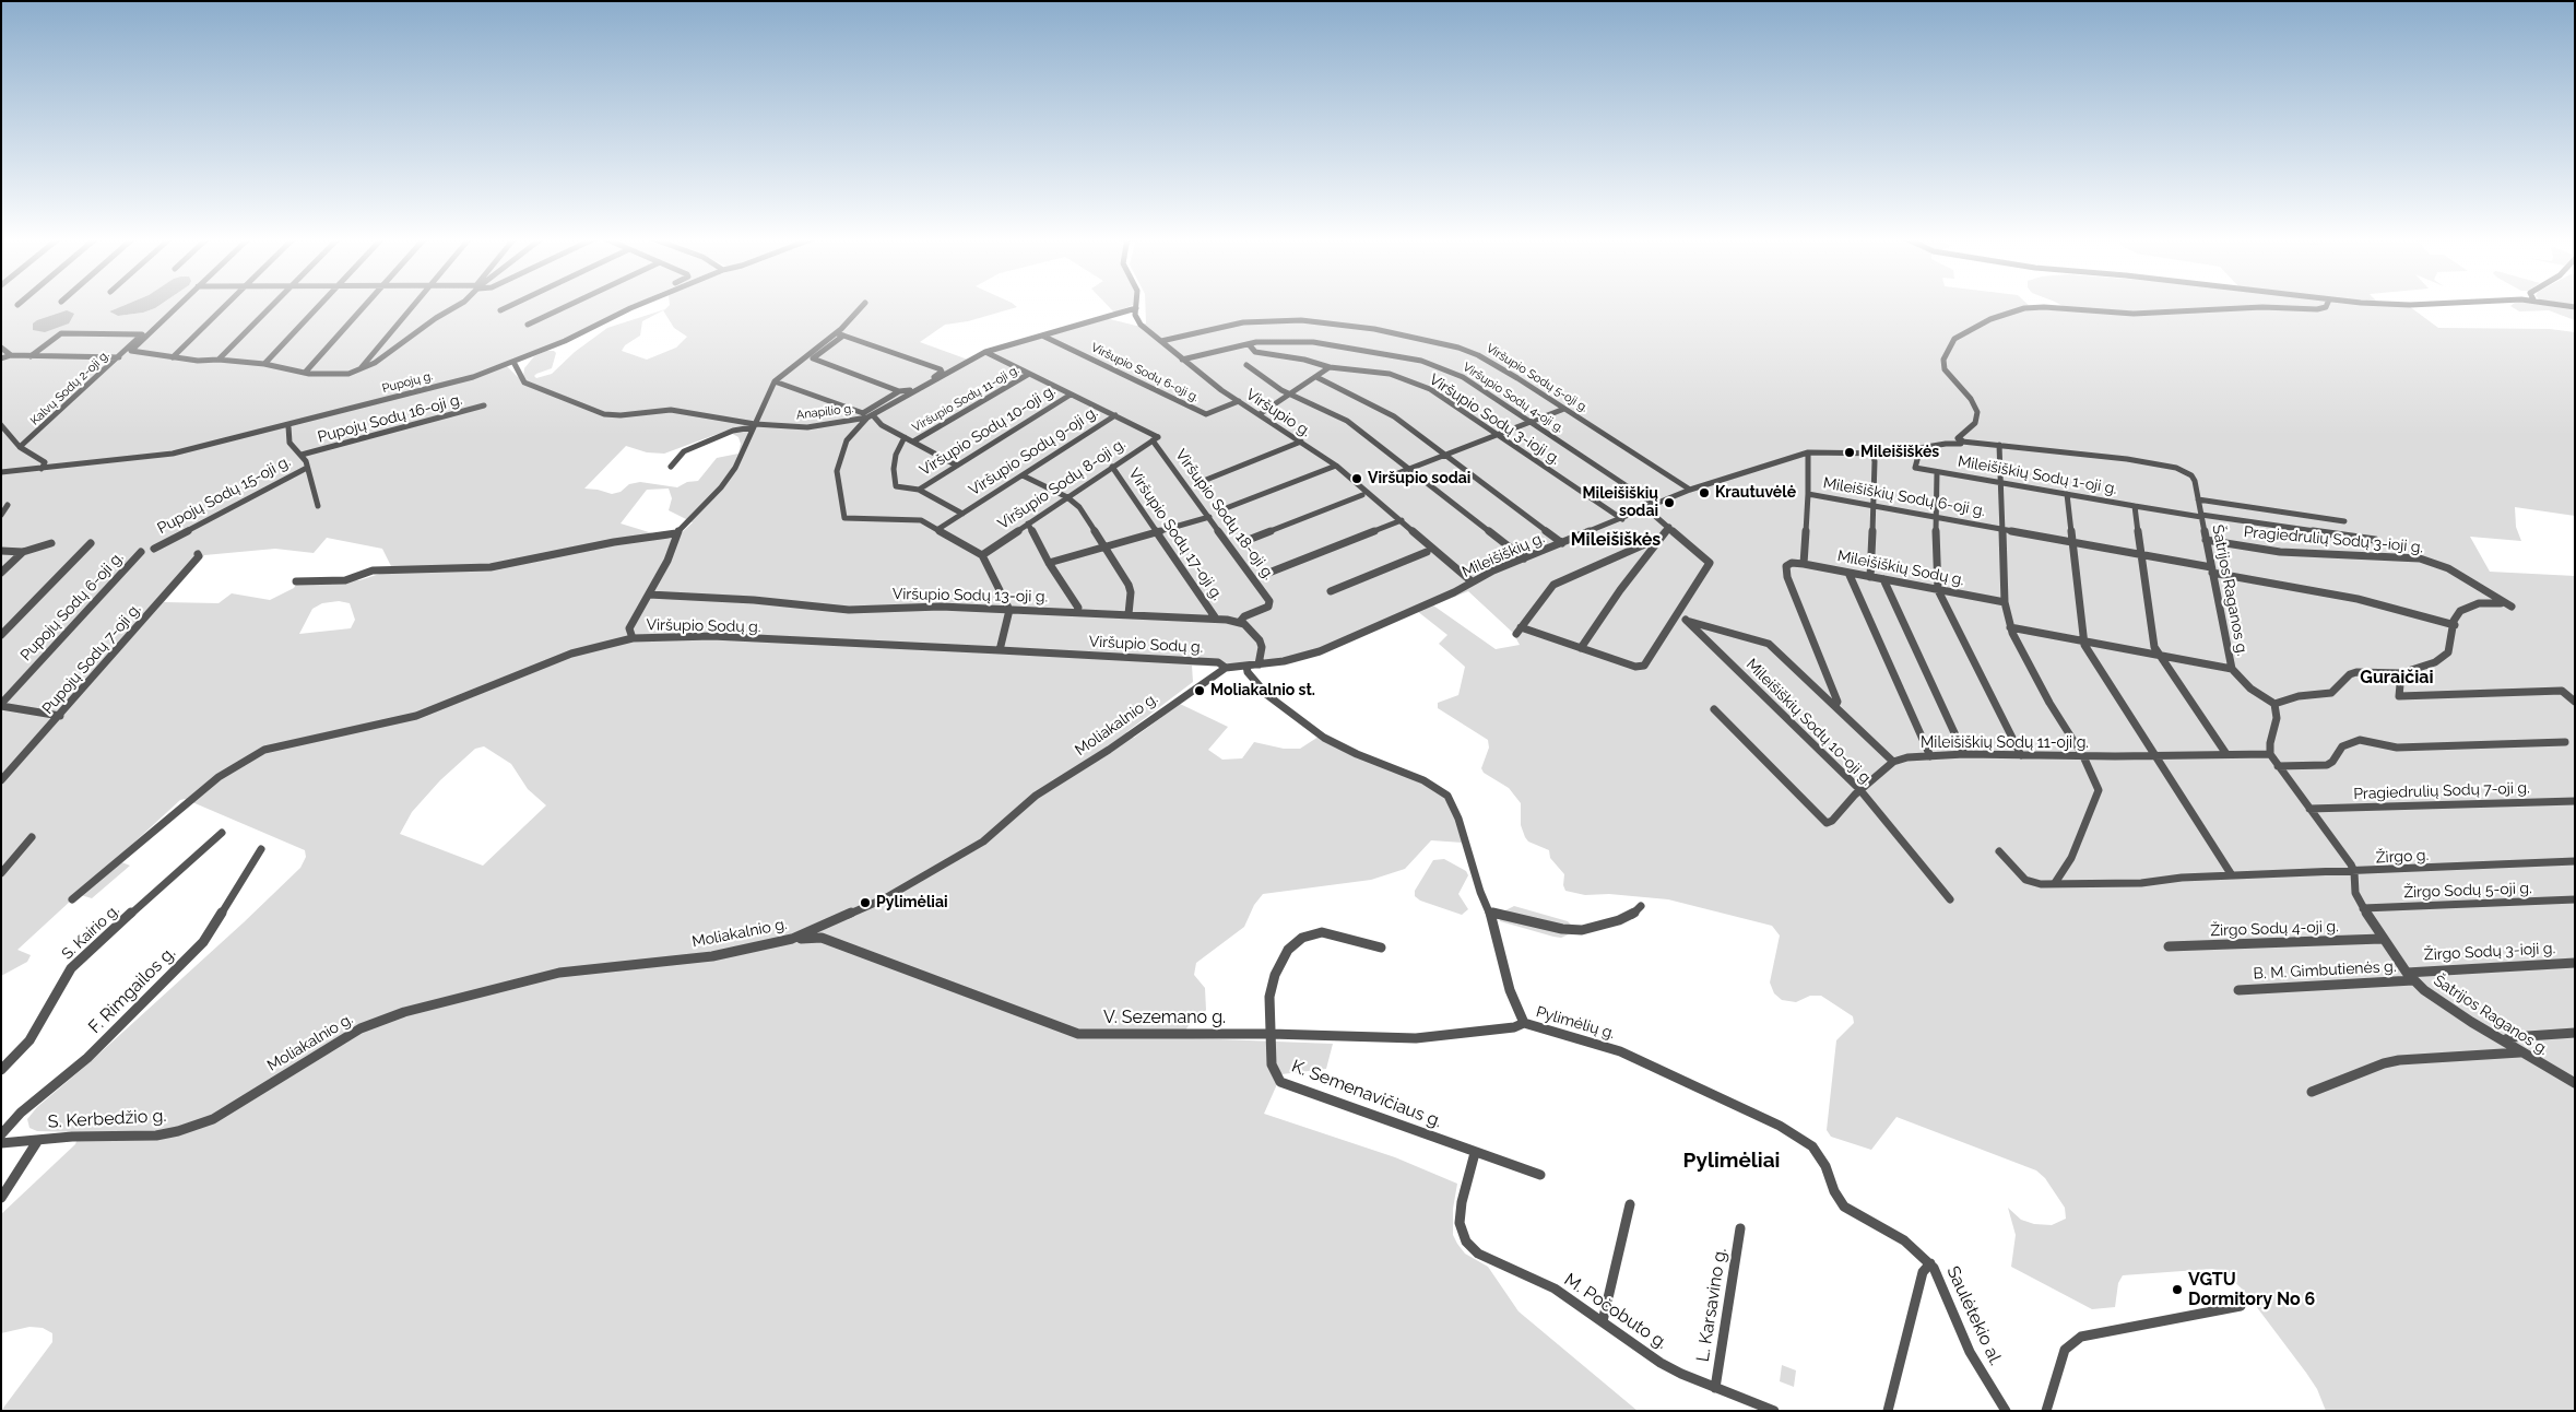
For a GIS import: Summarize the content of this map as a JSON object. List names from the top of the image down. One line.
{"streets":{"street":["Viršupio Sodų 6-oji g.","Viršupio Sodų 5-oji g.","Pupojų g.","Kalvų Sodų 2-oji g.","Viršupio Sodų 4-oji g.","Viršupio Sodų 11-oji g.","Anapilio g.","Viršupio g.","Pupojų Sodų 16-oji g.","Viršupio Sodų 3-ioji g.","Viršupio Sodų 10-oji g.","Viršupio Sodų 9-oji g.","Mileišiškių Sodų 1-oji g.","Viršupio Sodų 8-oji g.","Pupojų Sodų 15-oji g.","Mileišiškių Sodų 6-oji g.","Viršupio Sodų 18-oji g.","Viršupio Sodų 17-oji g.","Pragiedrulių Sodų 3-ioji g.","Mileišiškių g.","Mileišiškių Sodų g.","Šatrijos Raganos g.","Viršupio Sodų 13-oji g.","Pupojų Sodų 6-oji g.","Viršupio Sodų g.","Pupojų Sodų 7-oji g.","Mileišiškių Sodų 10-oji g.","Moliakalnio g.","Mileišiškių Sodų 11-oji g.","Pragiedrulių Sodų 7-oji g.","Žirgo g.","Žirgo Sodų 5-oji g.","Žirgo Sodų 4-oji g.","S. Kairio g.","Žirgo Sodų 3-ioji g.","B. M. Gimbutienės g.","F. Rimgailos g.","V. Sezemano g.","Pylimėlių g.","K. Semenavičiaus g.","S. Kerbedžio g.","L. Karsavino g.","M. Počobuto g.","Saulėtekio al."]},"crossings":[["Viršupio Sodų 6-oji g.","Anapilio g."],["Viršupio Sodų 6-oji g.","Viršupio g."],["Viršupio Sodų 5-oji g.","Viršupio g."],["Viršupio Sodų 5-oji g.","Mileišiškių g."],["Pupojų g.","Anapilio g."],["Viršupio Sodų 4-oji g.","Viršupio g."],["Viršupio Sodų 4-oji g.","Viršupio Sodų 3-ioji g."],["Viršupio Sodų 4-oji g.","Mileišiškių g."],["Anapilio g.","Viršupio g."],["Anapilio g.","Viršupio Sodų g."],["Viršupio g.","Mileišiškių g."],["Viršupio Sodų 3-ioji g.","Mileišiškių g."],["Viršupio Sodų 10-oji g.","Viršupio Sodų 9-oji g."],["Mileišiškių Sodų 1-oji g.","Mileišiškių Sodų 6-oji g."],["Mileišiškių Sodų 1-oji g.","Mileišiškių g."],["Mileišiškių Sodų 1-oji g.","Mileišiškių Sodų 11-oji g."],["Viršupio Sodų 8-oji g.","Viršupio Sodų 18-oji g."],["Viršupio Sodų 8-oji g.","Viršupio Sodų 17-oji g."],["Mileišiškių Sodų 6-oji g.","Pragiedrulių Sodų 3-ioji g."],["Mileišiškių Sodų 6-oji g.","Mileišiškių g."],["Mileišiškių Sodų 6-oji g.","Šatrijos Raganos g."],["Viršupio Sodų 18-oji g.","Viršupio Sodų 13-oji g."],["Viršupio Sodų 17-oji g.","Viršupio Sodų 13-oji g."],["Pragiedrulių Sodų 3-ioji g.","Šatrijos Raganos g."],["Mileišiškių g.","Šatrijos Raganos g."],["Mileišiškių g.","Viršupio Sodų g."],["Mileišiškių g.","Moliakalnio g."],["Mileišiškių g.","Pylimėlių g."],["Šatrijos Raganos g.","Mileišiškių Sodų 11-oji g."],["Šatrijos Raganos g.","Pragiedrulių Sodų 7-oji g."],["Šatrijos Raganos g.","Žirgo g."],["Šatrijos Raganos g.","Žirgo Sodų 5-oji g."],["Šatrijos Raganos g.","Žirgo Sodų 4-oji g."],["Šatrijos Raganos g.","Žirgo Sodų 3-ioji g."],["Šatrijos Raganos g.","B. M. Gimbutienės g."],["Viršupio Sodų 13-oji g.","Viršupio Sodų g."],["Viršupio Sodų g.","Moliakalnio g."],["Mileišiškių Sodų 10-oji g.","Mileišiškių Sodų 11-oji g."],["Moliakalnio g.","V. Sezemano g."],["Moliakalnio g.","S. Kerbedžio g."],["V. Sezemano g.","Pylimėlių g."],["V. Sezemano g.","K. Semenavičiaus g."],["Pylimėlių g.","Saulėtekio al."],["K. Semenavičiaus g.","M. Počobuto g."],["L. Karsavino g.","M. Počobuto g."]],"districts":["Mileišiškės","Guraičiai","Pylimėliai"],"places":["Mileišiškės","Viršupio sodai","Krautuvėlė","Mileišiškių sodai","Moliakalnio st.","Pylimėliai","VGTU Dormitory No 6"]}
